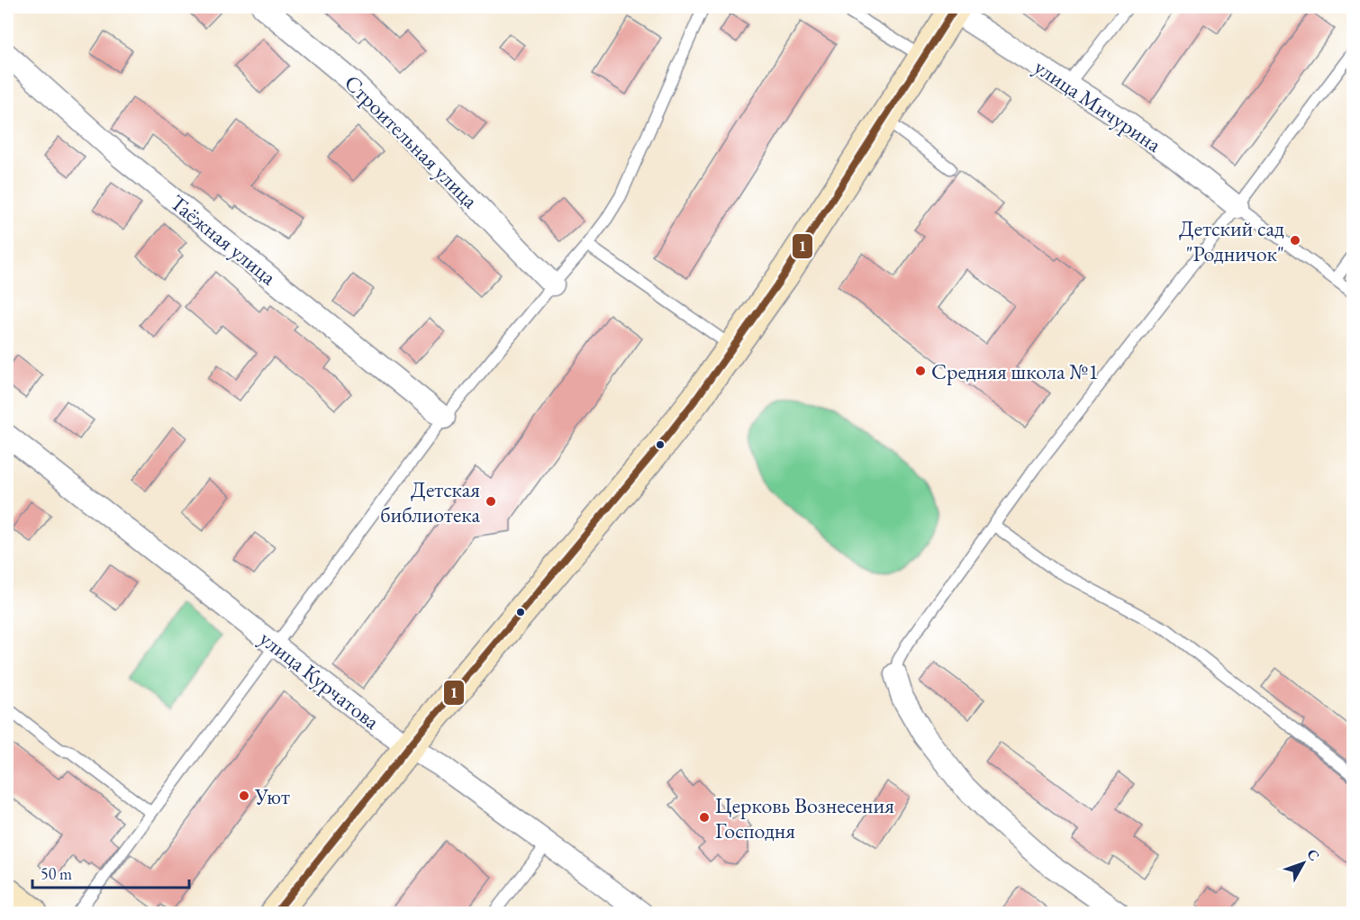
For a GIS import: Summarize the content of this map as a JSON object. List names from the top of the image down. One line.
{"streets":{"street":["улица Мичурина","Строительная улица","Таёжная улица","улица Курчатова"]},"places":["Детский сад \"Родничок\"","Средняя школа №1","Детская библиотека","Уют","Церковь Вознесения Господня"],"lines":["transit line 1"],"scale_bar":"50 m","north":"top right"}
